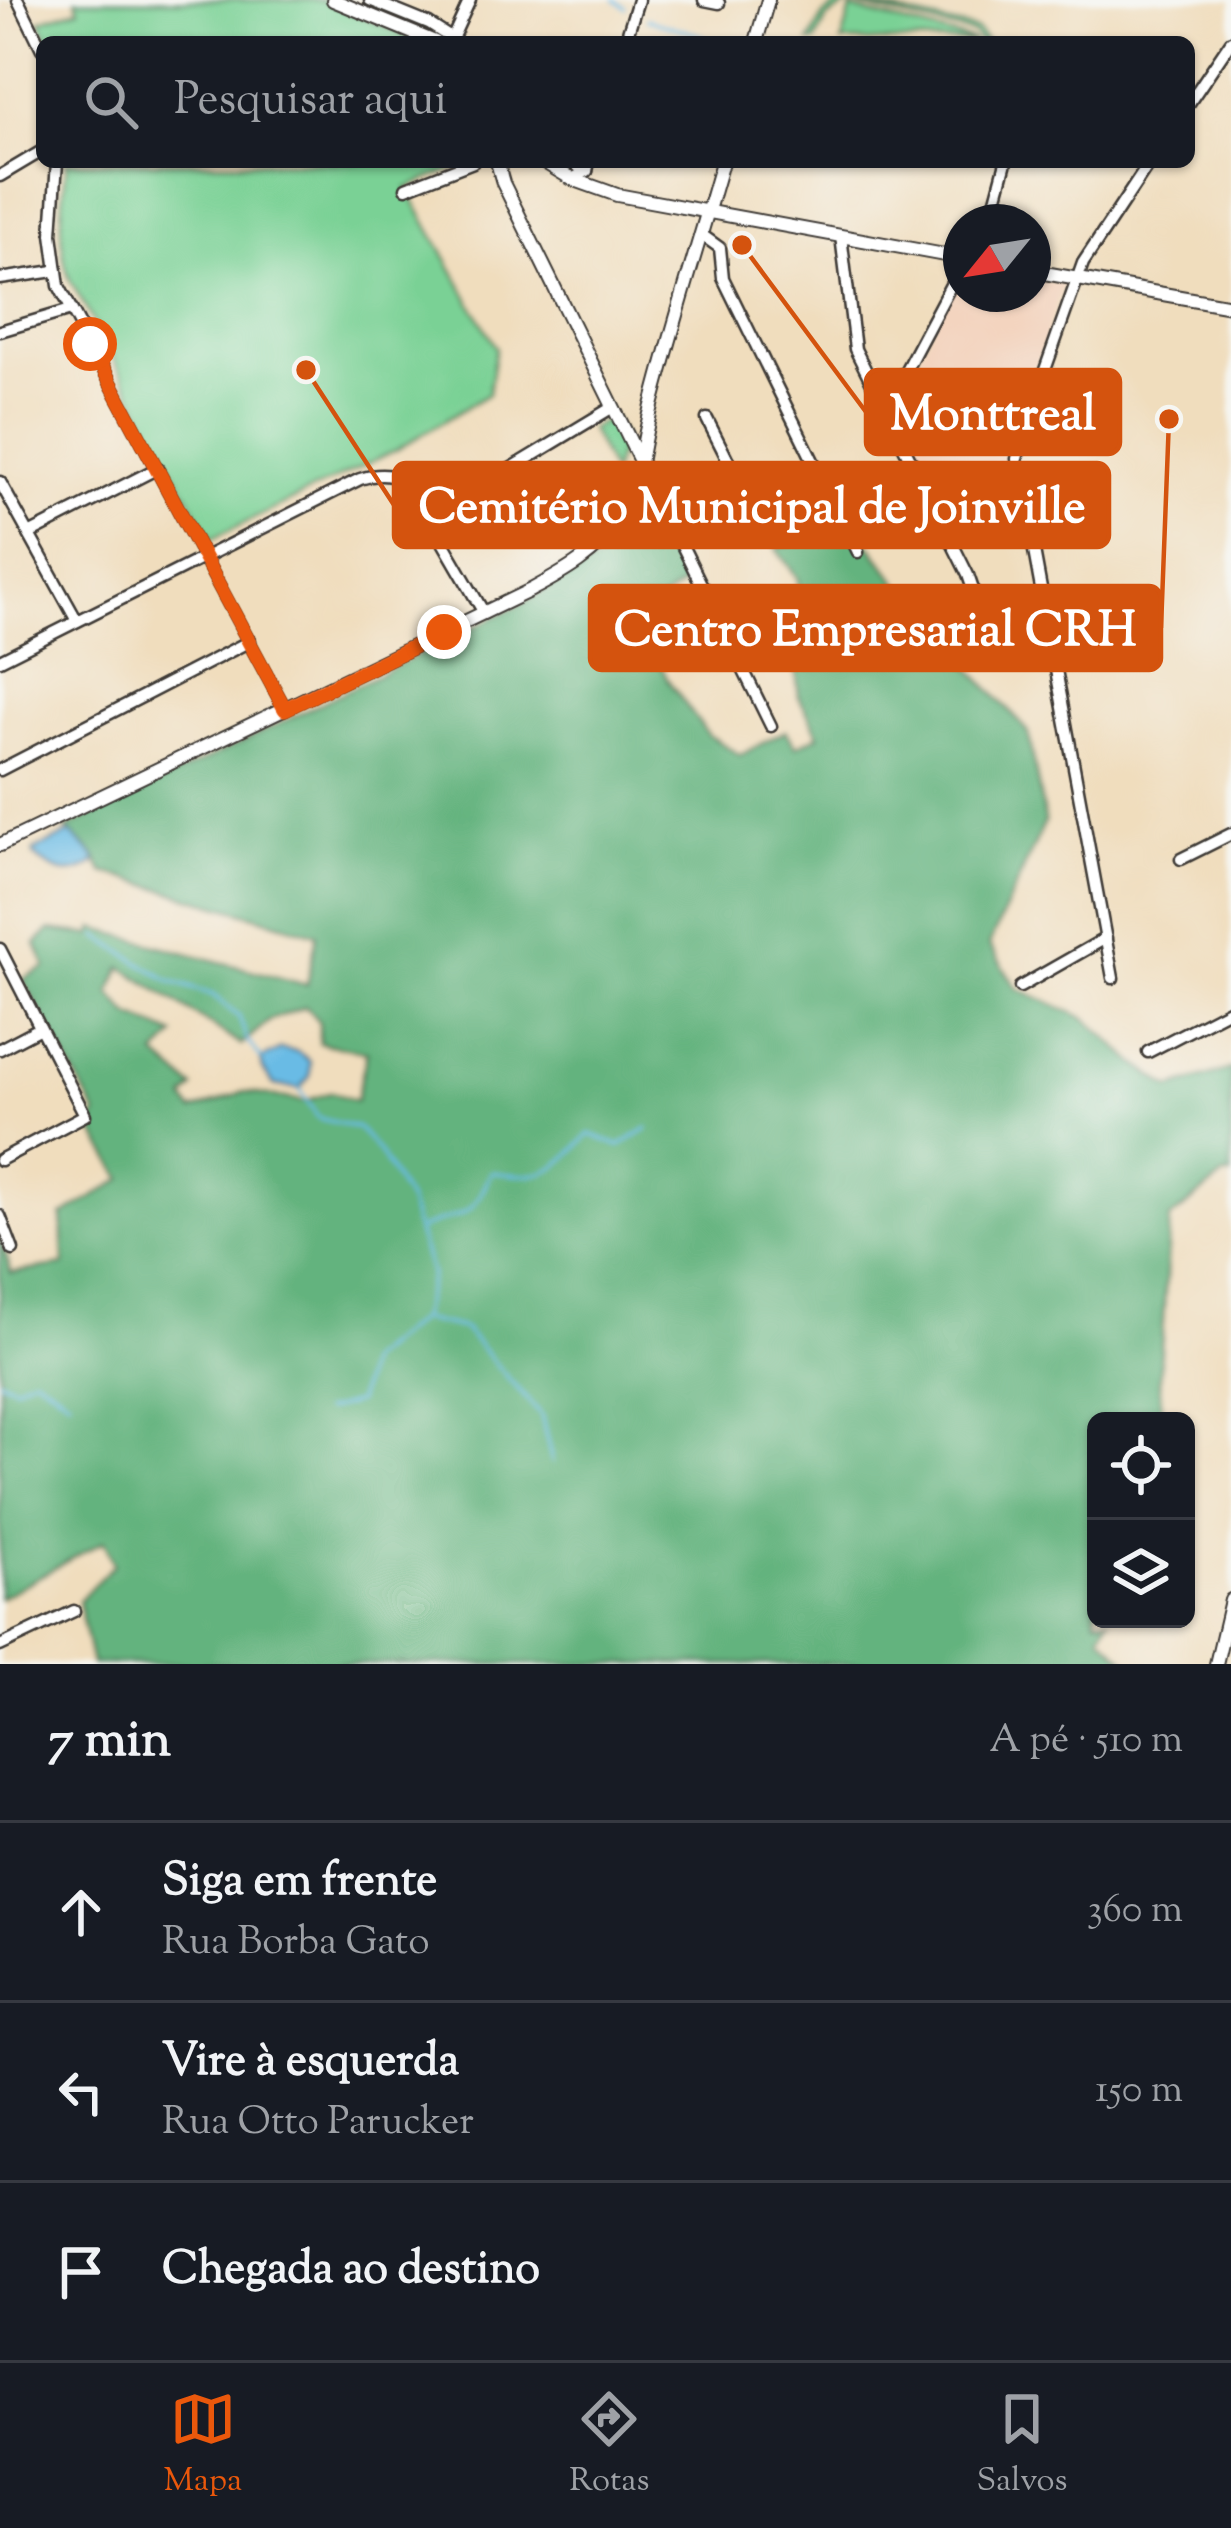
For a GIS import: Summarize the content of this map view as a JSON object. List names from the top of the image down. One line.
{"places":["Monttreal","Cemitério Municipal de Joinville","Centro Empresarial CRH"],"north":"bottom left","page":{"search":"Pesquisar aqui","heading":["7 min","A pé · 510 m"],"list":[["Siga em frente","Rua Borba Gato","360 m"],["Vire à esquerda","Rua Otto Parucker","150 m"],"Chegada ao destino"],"nav":["Mapa","Rotas","Salvos"]}}
